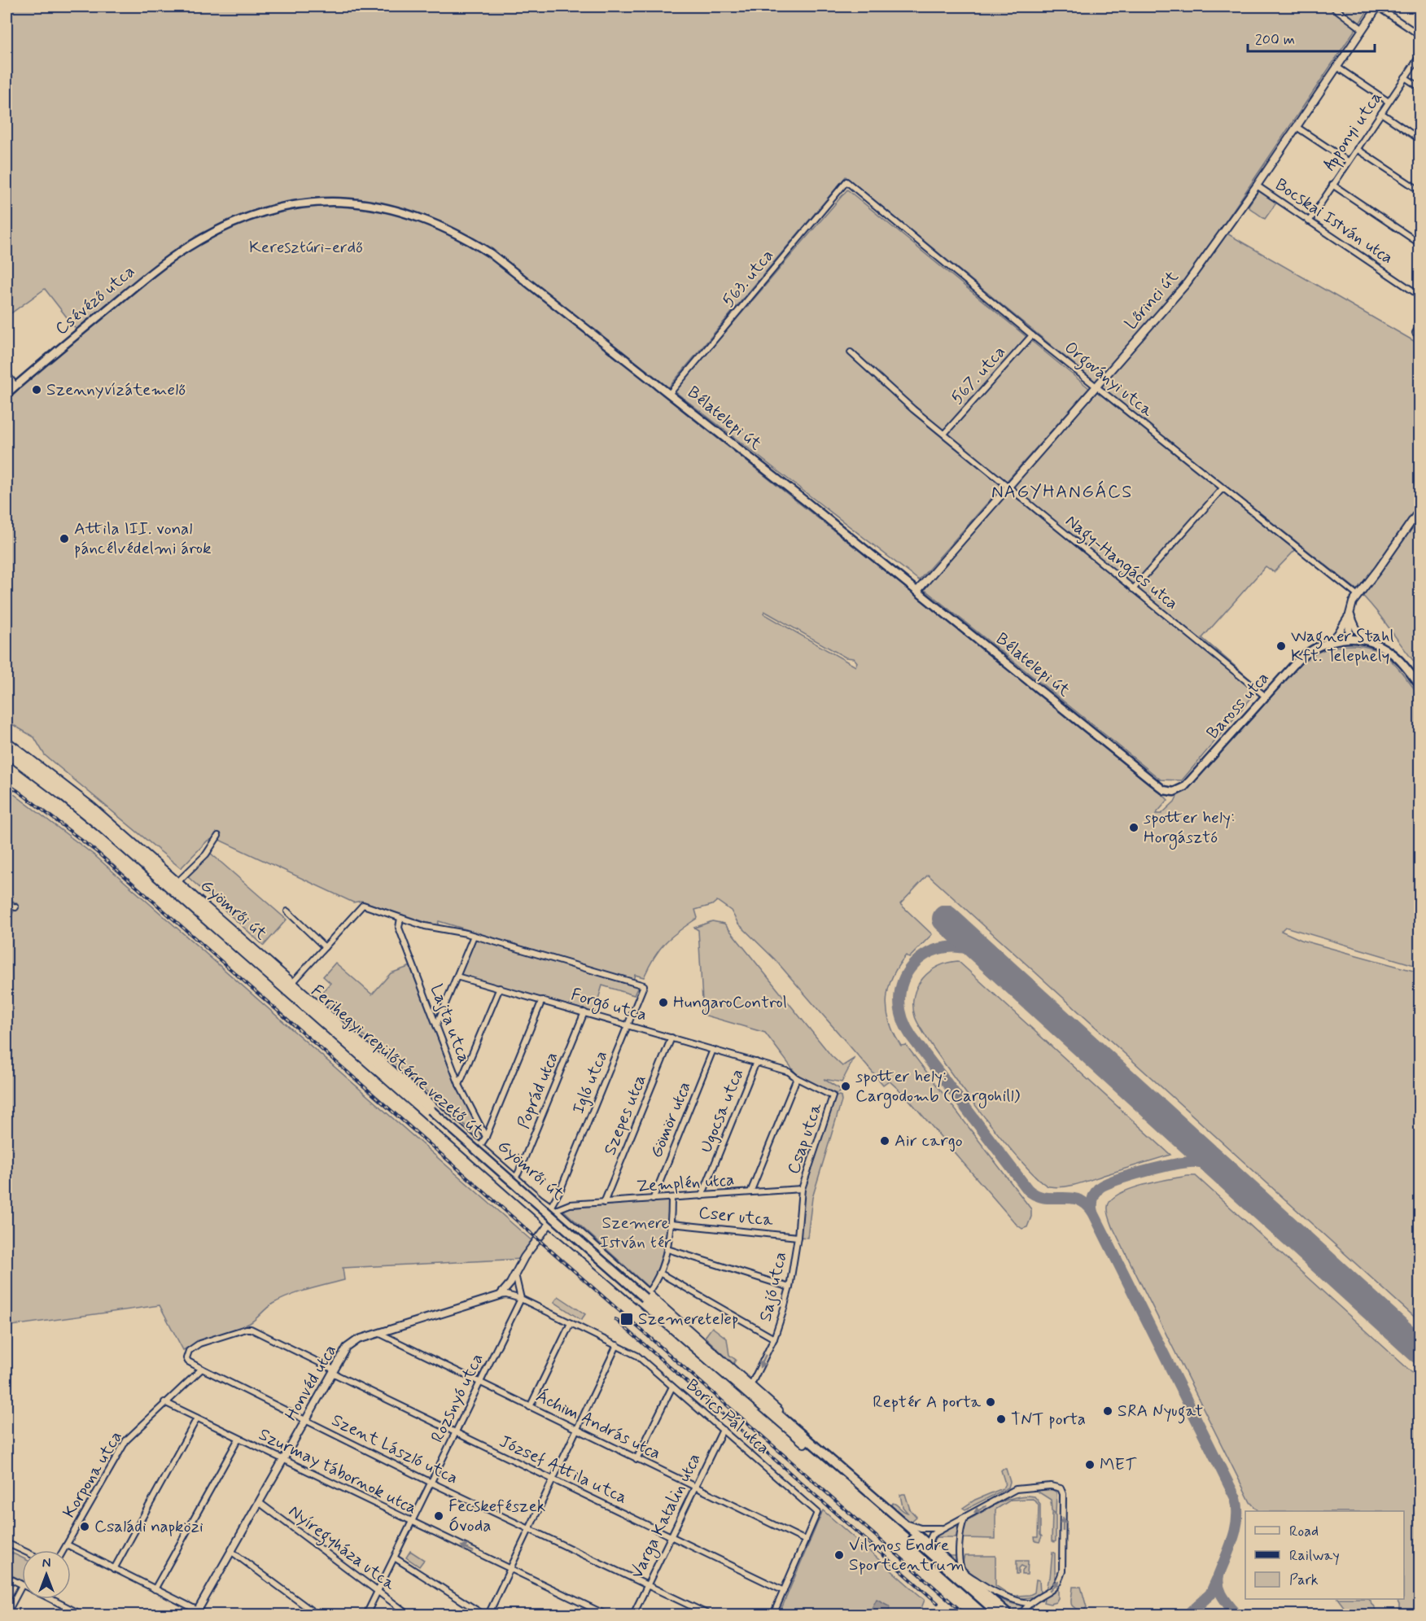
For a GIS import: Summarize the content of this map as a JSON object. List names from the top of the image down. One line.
{"streets":{"main road":["Csévéző utca","Bélatelepi út","Baross utca","Ferihegyi repülőtérre vezető út"],"street":["Apponyi utca","Bocskai István utca","563. utca","Lőrinci út","567. utca","Orgoványi utca","Nagy-Hangács utca","Gyömrői út","Forgó utca","Lajta utca","Igló utca","Poprád utca","Ugocsa utca","Szepes utca","Gömör utca","Csap utca","Zemplén utca","Cser utca","Sajó utca","Honvéd utca","Rozsnyó utca","Borics Pál utca","Áchim András utca","Szent László utca","József Attila utca","Szurmay tábornok utca","Korpona utca","Varga Katalin utca","Nyíregyháza utca"]},"crossings":[["Apponyi utca","Bocskai István utca"],["Bocskai István utca","Lőrinci út"],["563. utca","Orgoványi utca"],["563. utca","Bélatelepi út"],["Csévéző utca","Bélatelepi út"],["Lőrinci út","Orgoványi utca"],["Lőrinci út","Bélatelepi út"],["Lőrinci út","Nagy-Hangács utca"],["567. utca","Orgoványi utca"],["567. utca","Nagy-Hangács utca"],["Orgoványi utca","Baross utca"],["Bélatelepi út","Baross utca"],["Nagy-Hangács utca","Baross utca"],["Gyömrői út","Ferihegyi repülőtérre vezető út"],["Gyömrői út","Igló utca"],["Gyömrői út","Poprád utca"],["Gyömrői út","Zemplén utca"],["Gyömrői út","Sajó utca"],["Forgó utca","Igló utca"],["Forgó utca","Poprád utca"],["Forgó utca","Ugocsa utca"],["Forgó utca","Szepes utca"],["Forgó utca","Gömör utca"],["Forgó utca","Csap utca"],["Igló utca","Zemplén utca"],["Ugocsa utca","Zemplén utca"],["Szepes utca","Zemplén utca"],["Gömör utca","Zemplén utca"],["Csap utca","Zemplén utca"],["Csap utca","Sajó utca"],["Zemplén utca","Sajó utca"],["Cser utca","Sajó utca"],["Honvéd utca","Áchim András utca"],["Honvéd utca","Szent László utca"],["Honvéd utca","József Attila utca"],["Honvéd utca","Szurmay tábornok utca"],["Honvéd utca","Nyíregyháza utca"],["Rozsnyó utca","Borics Pál utca"],["Rozsnyó utca","Áchim András utca"],["Rozsnyó utca","Szent László utca"],["Rozsnyó utca","József Attila utca"],["Rozsnyó utca","Szurmay tábornok utca"],["Rozsnyó utca","Nyíregyháza utca"],["Borics Pál utca","Áchim András utca"],["Borics Pál utca","Varga Katalin utca"],["Áchim András utca","Varga Katalin utca"],["Szent László utca","József Attila utca"],["Szent László utca","Korpona utca"],["Szent László utca","Varga Katalin utca"],["József Attila utca","Korpona utca"],["József Attila utca","Varga Katalin utca"],["Szurmay tábornok utca","Korpona utca"]],"districts":["NAGYHANGÁCS"],"parks":["Keresztúri-erdő","Szemere István tér"],"places":{"other":["Szennyvízátemelő","Attila III. vonal páncélvédelmi árok","Wagner Stahl Kft. Telephely","spotter hely: Horgásztó","HungaroControl","spotter hely: Cargodomb (Cargohill)","Air cargo","Reptér A porta","SRA Nyugat","TNT porta","MET","Fecskefészek Óvoda","Családi napközi","Vilmos Endre Sportcentrum"],"transit":["Szemeretelep"]},"legend":["Road","Railway","Park"],"scale_bar":"200 m","north":"top"}
